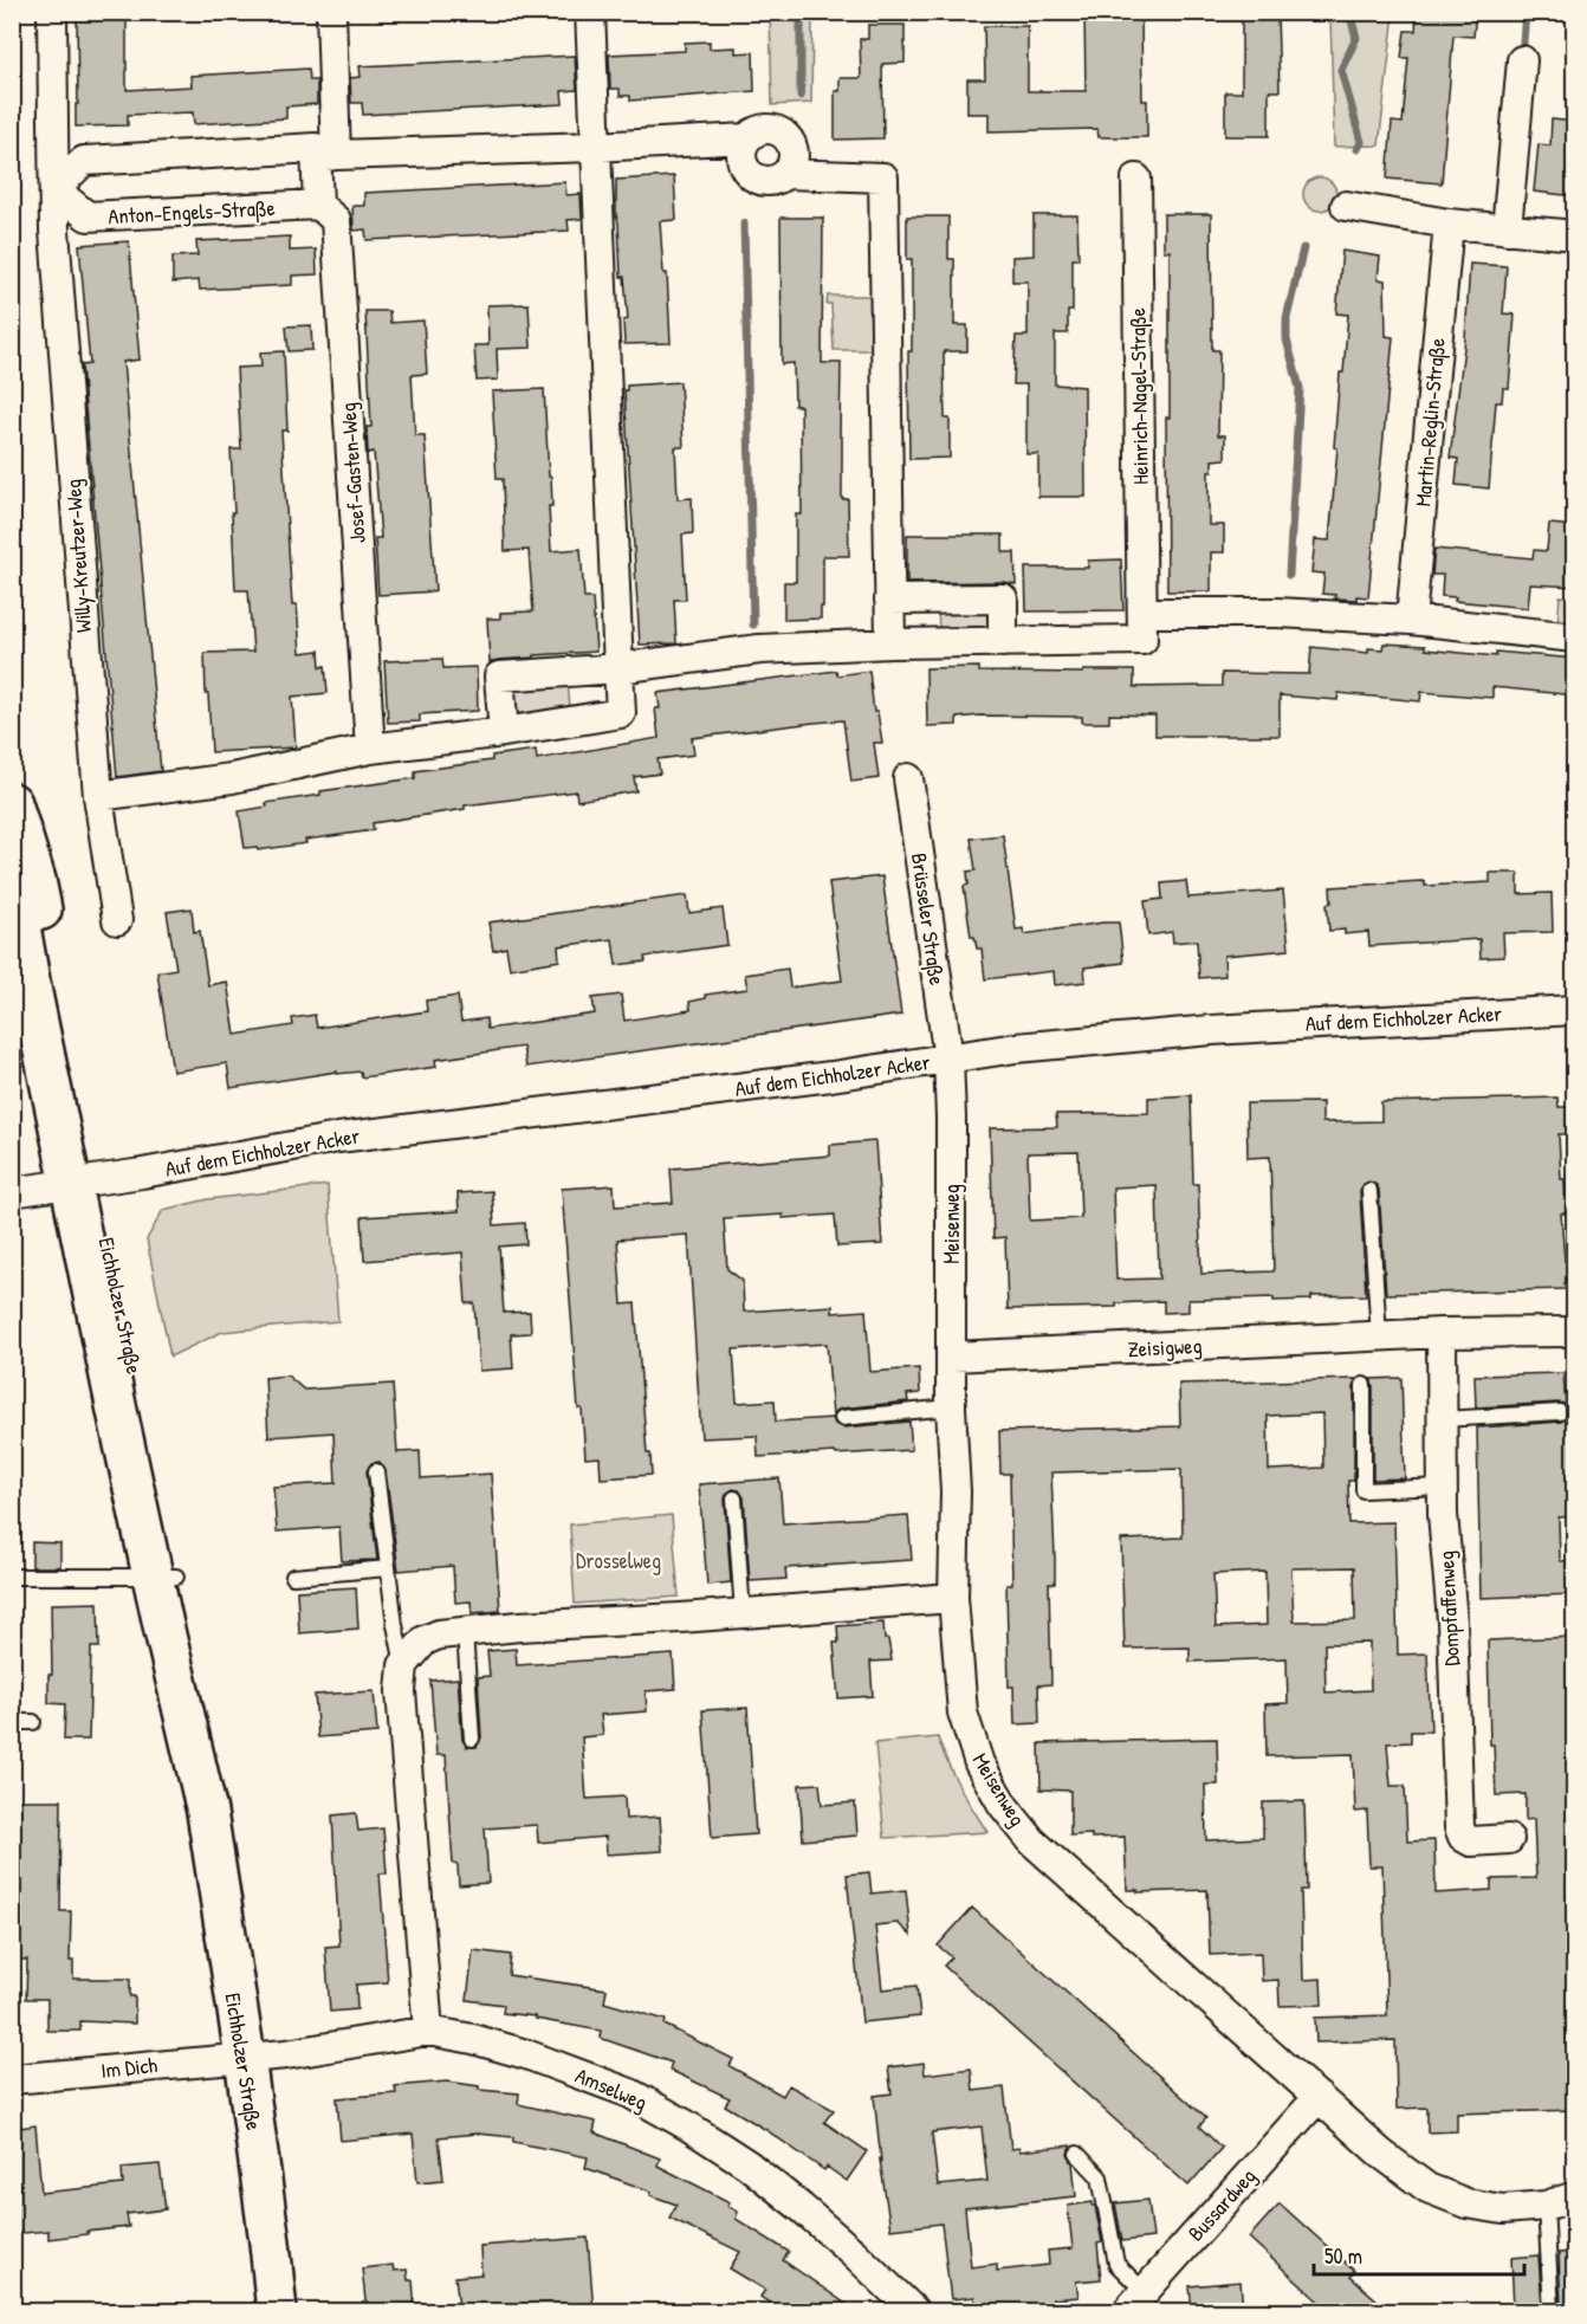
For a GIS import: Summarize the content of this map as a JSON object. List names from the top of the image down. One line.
{"streets":{"main road":["Eichholzer Straße"],"street":["Anton-Engels-Straße","Heinrich-Nagel-Straße","Martin-Reglin-Straße","Josef-Gasten-Weg","Willy-Kreutzer-Weg","Brüsseler Straße","Auf dem Eichholzer Acker","Meisenweg","Zeisigweg","Dompfaffenweg","Im Dich","Amselweg","Bussardweg"]},"crossings":[["Anton-Engels-Straße","Josef-Gasten-Weg"],["Anton-Engels-Straße","Willy-Kreutzer-Weg"],["Brüsseler Straße","Auf dem Eichholzer Acker"],["Brüsseler Straße","Meisenweg"],["Auf dem Eichholzer Acker","Meisenweg"],["Auf dem Eichholzer Acker","Eichholzer Straße"],["Meisenweg","Zeisigweg"],["Meisenweg","Bussardweg"],["Eichholzer Straße","Im Dich"],["Eichholzer Straße","Amselweg"],["Zeisigweg","Dompfaffenweg"],["Im Dich","Amselweg"]],"parks":["Drosselweg"],"scale_bar":"50 m"}
